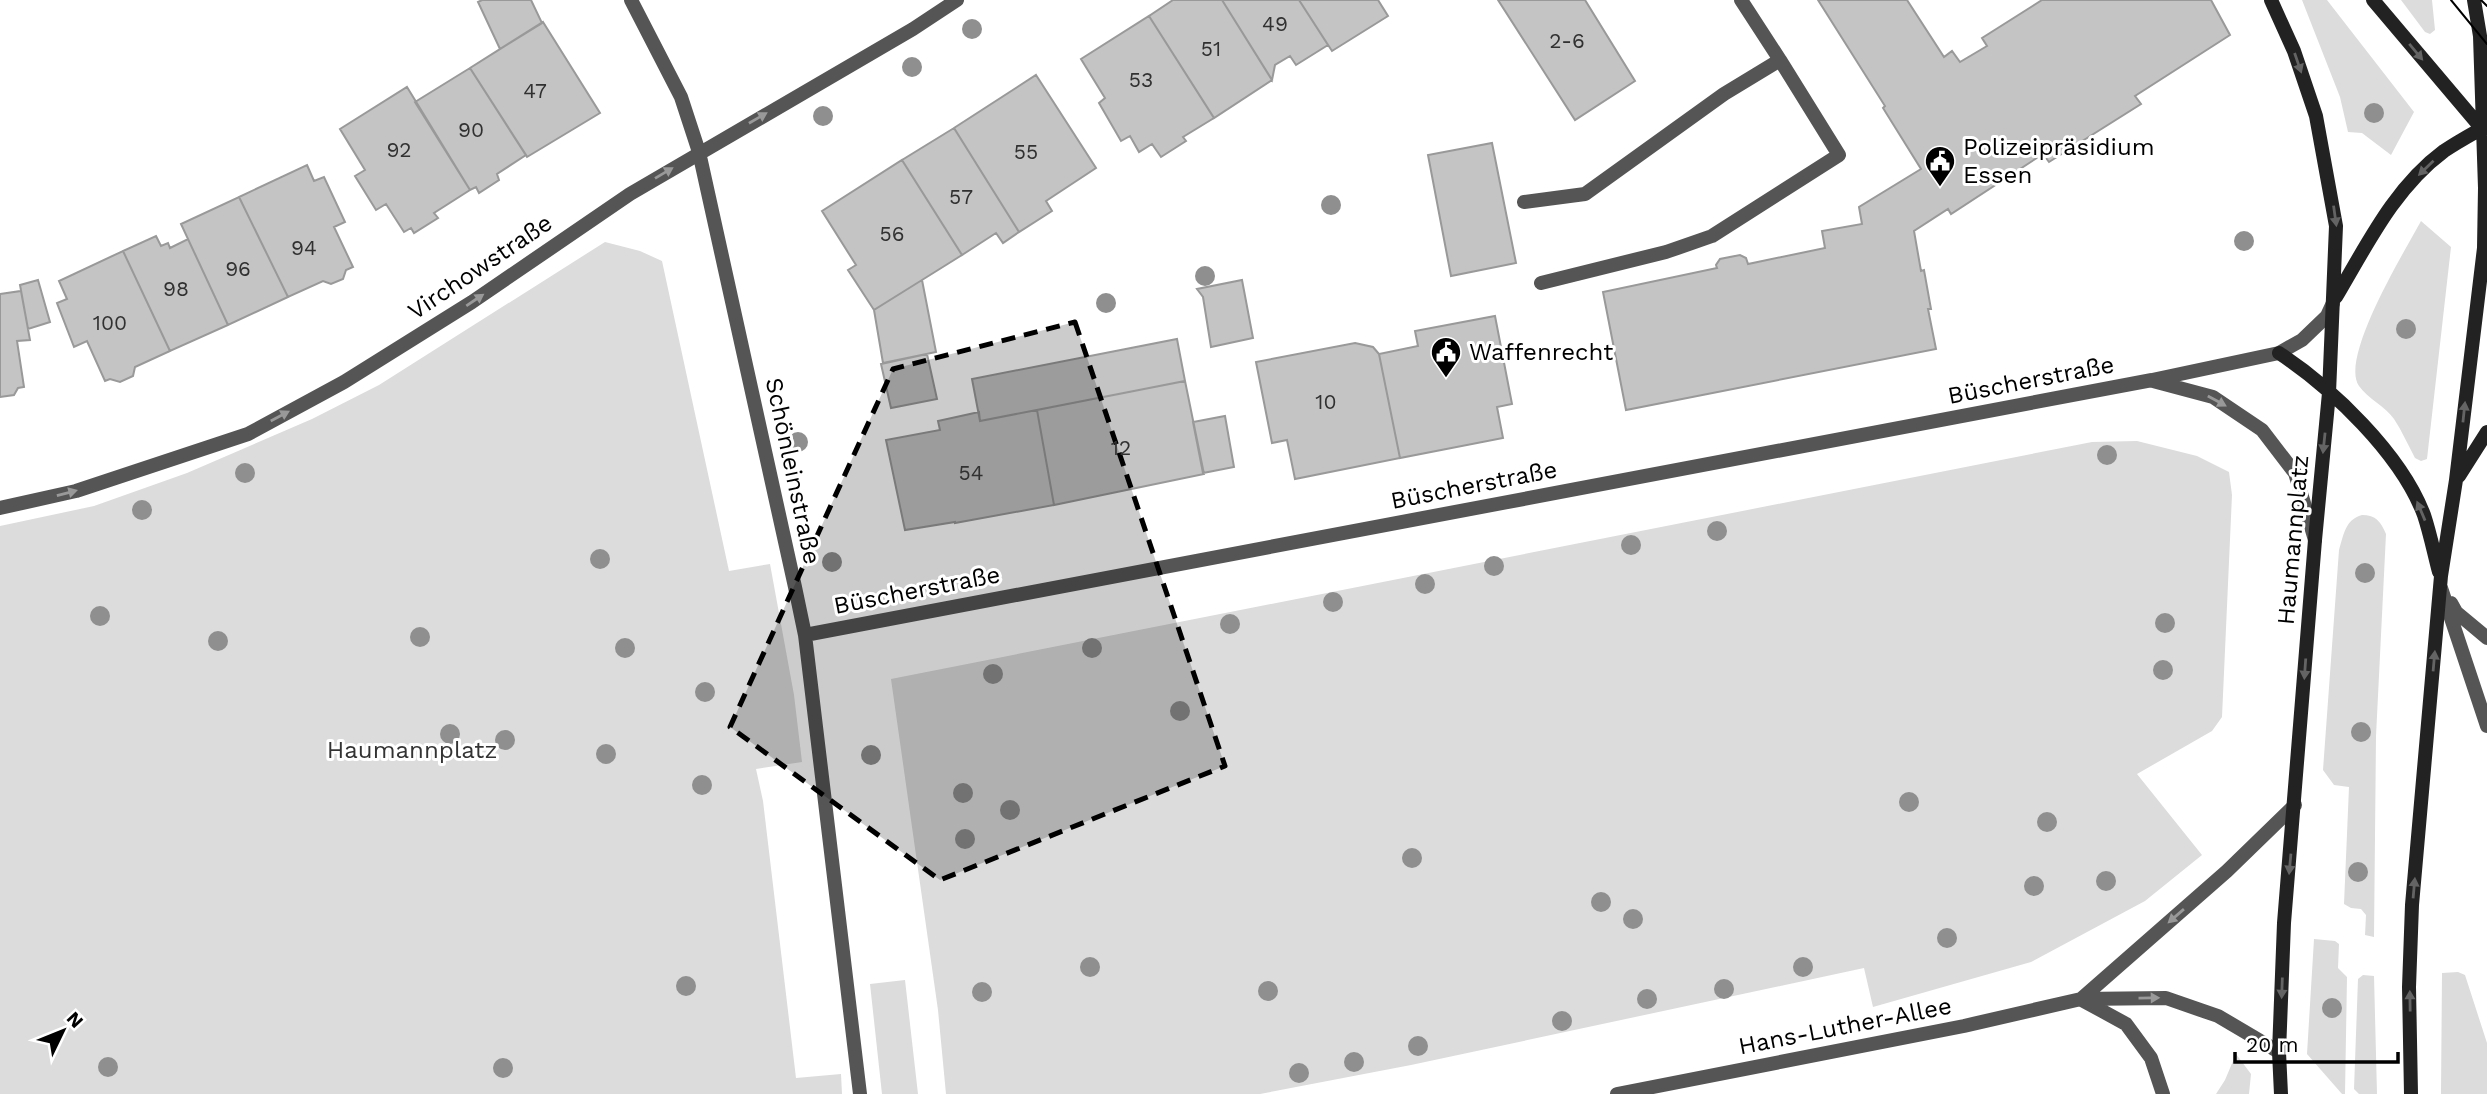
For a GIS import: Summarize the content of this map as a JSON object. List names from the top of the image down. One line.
{"streets":{"main road":["Haumannplatz"],"street":["Virchowstraße","Büscherstraße","Schönleinstraße","Hans-Luther-Allee"]},"crossings":[["Virchowstraße","Schönleinstraße"],["Büscherstraße","Schönleinstraße"],["Büscherstraße","Haumannplatz"],["Haumannplatz","Hans-Luther-Allee"]],"one_way":["Virchowstraße","Haumannplatz"],"parks":["Haumannplatz"],"places":{"public building":["Polizeipräsidium Essen","Waffenrecht"]},"house_numbers":["49","2-6","51","53","47","90","92","55","57","56","94","96","98","100","10","12","54"],"scale_bar":"20 m","north":"top right"}
